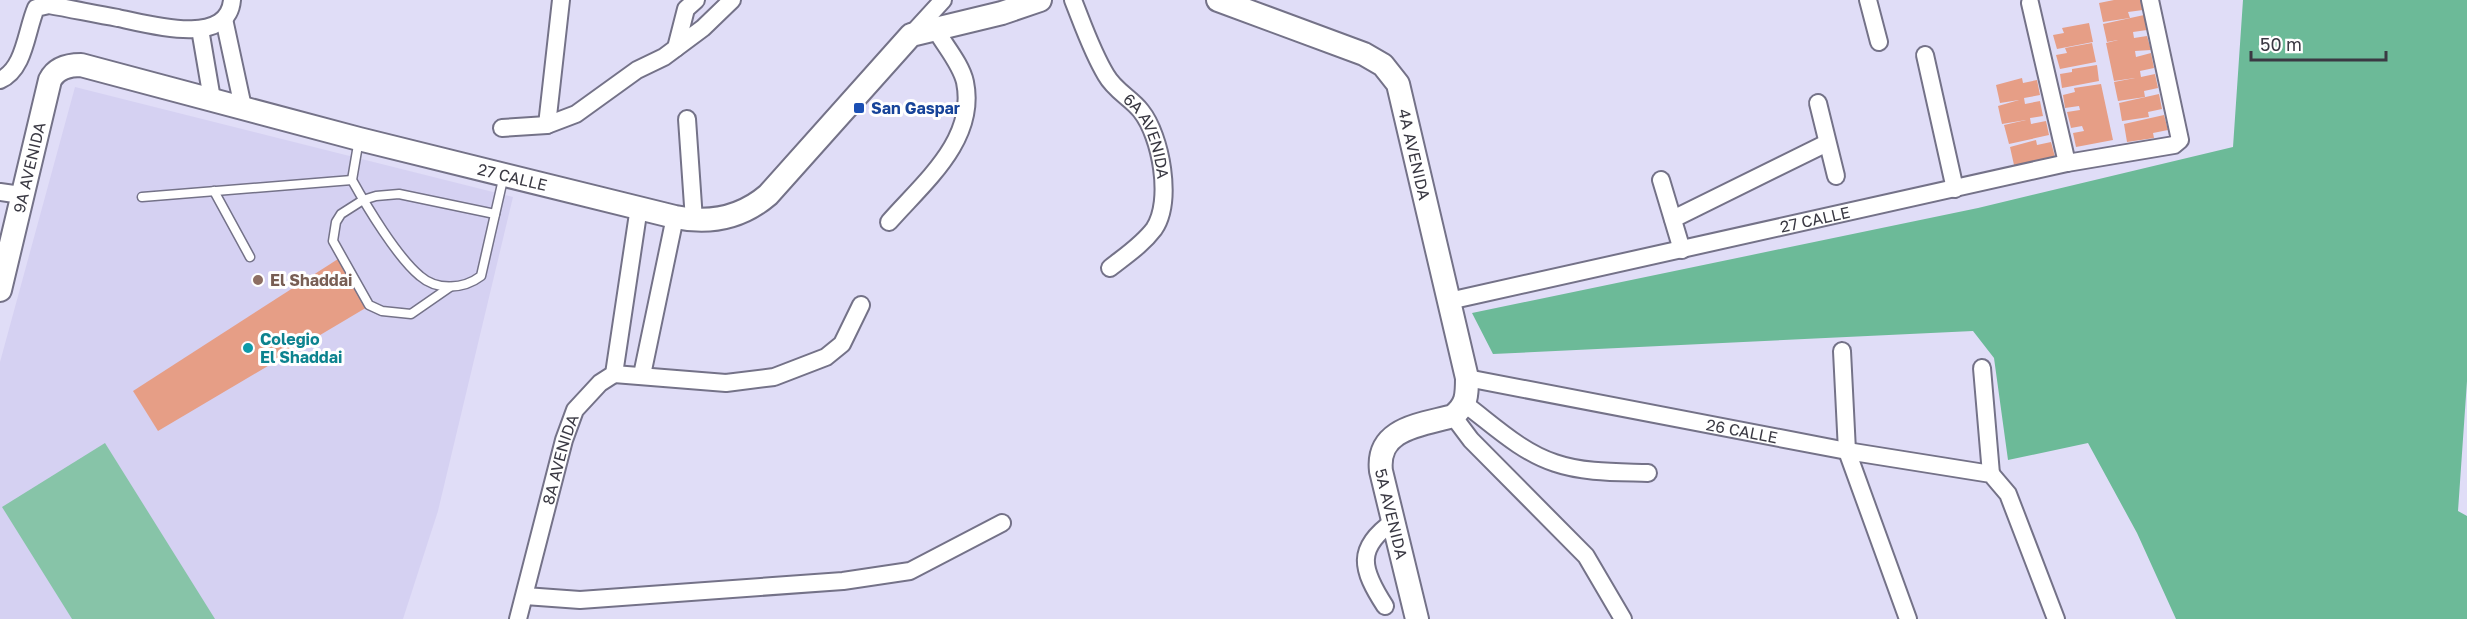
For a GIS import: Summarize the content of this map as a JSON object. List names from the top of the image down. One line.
{"streets":{"street":["6A AVENIDA","4A AVENIDA","9A AVENIDA","27 CALLE","26 CALLE","8A AVENIDA","5A AVENIDA"]},"crossings":[["4A AVENIDA","27 CALLE"],["4A AVENIDA","26 CALLE"],["4A AVENIDA","5A AVENIDA"],["9A AVENIDA","27 CALLE"]],"places":{"transit":["San Gaspar"],"other":["El Shaddai","Colegio El Shaddai"]},"scale_bar":"50 m"}
